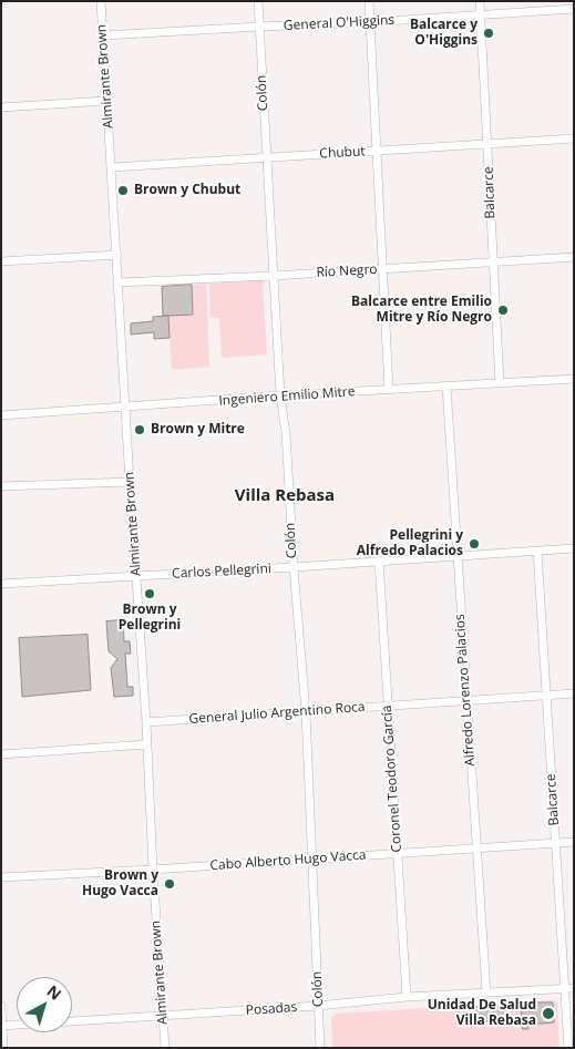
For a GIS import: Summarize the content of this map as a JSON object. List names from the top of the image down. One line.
{"streets":{"street":["General O'Higgins","Almirante Brown","Colón","Chubut","Balcarce","Río Negro","Ingeniero Emilio Mitre","Carlos Pellegrini","Alfredo Lorenzo Palacios","General Julio Argentino Roca","Coronel Teodoro García","Cabo Alberto Hugo Vacca","Posadas"]},"crossings":[["General O'Higgins","Almirante Brown"],["General O'Higgins","Colón"],["General O'Higgins","Balcarce"],["Almirante Brown","Chubut"],["Almirante Brown","Río Negro"],["Almirante Brown","Ingeniero Emilio Mitre"],["Almirante Brown","Carlos Pellegrini"],["Almirante Brown","General Julio Argentino Roca"],["Almirante Brown","Cabo Alberto Hugo Vacca"],["Almirante Brown","Posadas"],["Colón","Chubut"],["Colón","Río Negro"],["Colón","Ingeniero Emilio Mitre"],["Colón","Carlos Pellegrini"],["Colón","General Julio Argentino Roca"],["Colón","Cabo Alberto Hugo Vacca"],["Colón","Posadas"],["Chubut","Balcarce"],["Balcarce","Río Negro"],["Balcarce","Ingeniero Emilio Mitre"],["Balcarce","Carlos Pellegrini"],["Balcarce","General Julio Argentino Roca"],["Balcarce","Cabo Alberto Hugo Vacca"],["Balcarce","Posadas"],["Ingeniero Emilio Mitre","Alfredo Lorenzo Palacios"],["Carlos Pellegrini","Alfredo Lorenzo Palacios"],["Carlos Pellegrini","Coronel Teodoro García"],["Alfredo Lorenzo Palacios","General Julio Argentino Roca"],["Alfredo Lorenzo Palacios","Cabo Alberto Hugo Vacca"],["Alfredo Lorenzo Palacios","Posadas"],["General Julio Argentino Roca","Coronel Teodoro García"],["Coronel Teodoro García","Cabo Alberto Hugo Vacca"],["Coronel Teodoro García","Posadas"]],"districts":["Villa Rebasa"],"places":["Balcarce y O'Higgins","Brown y Chubut","Balcarce entre Emilio Mitre y Río Negro","Brown y Mitre","Pellegrini y Alfredo Palacios","Brown y Pellegrini","Brown y Hugo Vacca","Unidad De Salud Villa Rebasa"],"north":"top right"}
